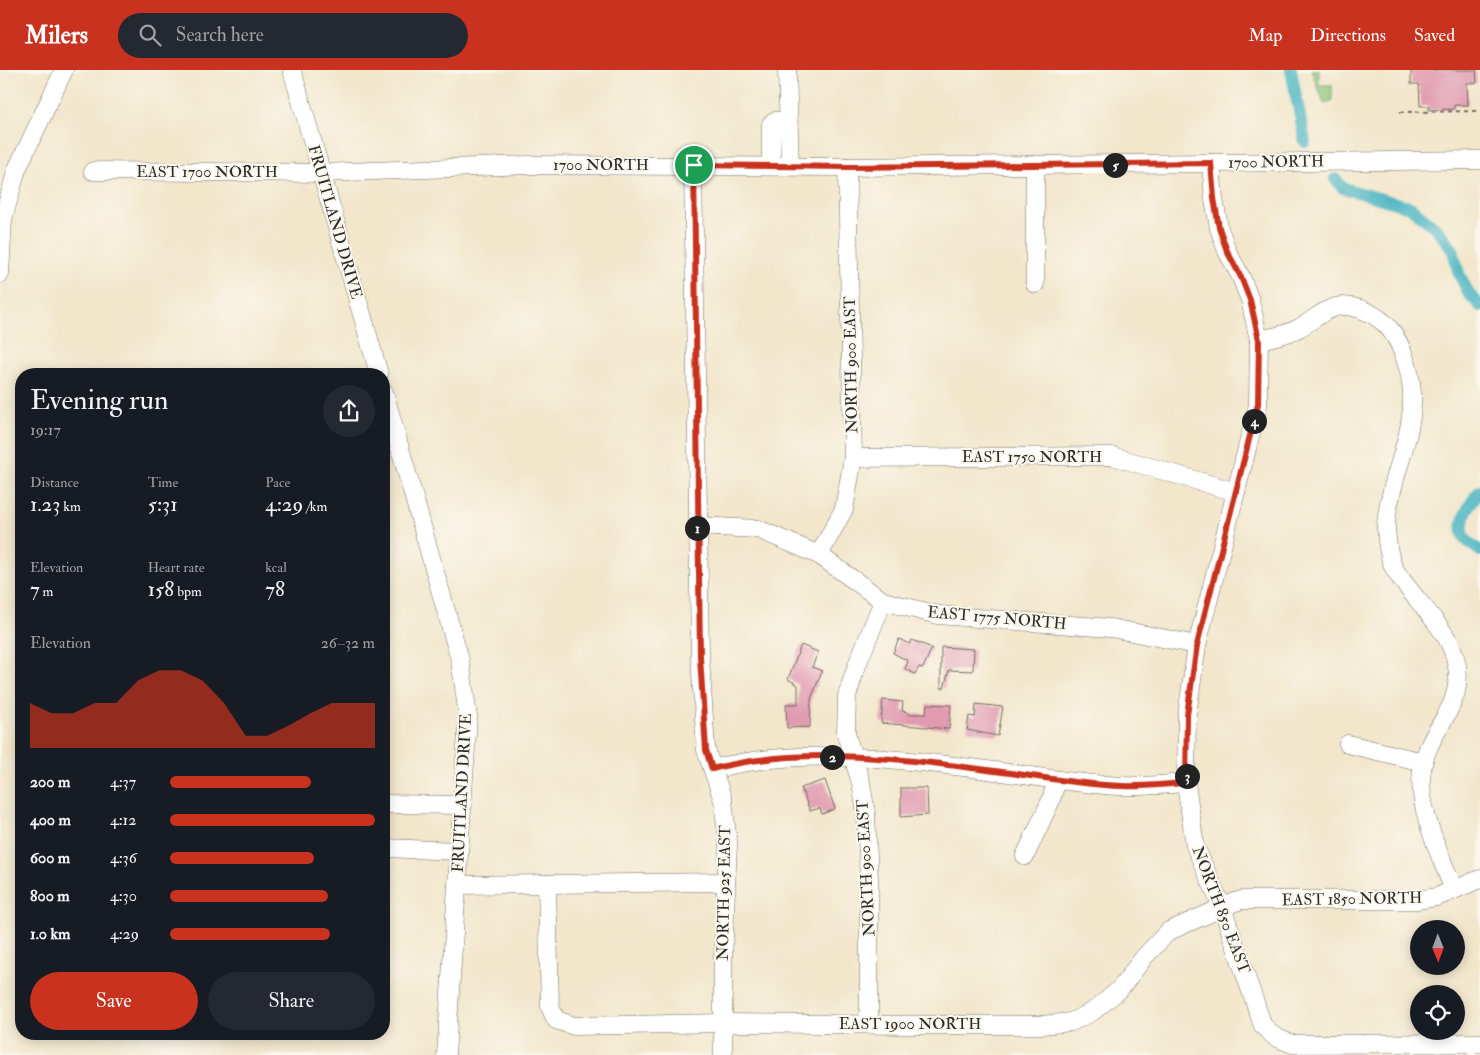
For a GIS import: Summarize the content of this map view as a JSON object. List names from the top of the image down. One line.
{"streets":{"street":["1700 NORTH","EAST 1700 NORTH","FRUITLAND DRIVE","NORTH 900 EAST","EAST 1750 NORTH","EAST 1775 NORTH","NORTH 925 EAST","EAST 1850 NORTH","NORTH 850 EAST","EAST 1900 NORTH"]},"crossings":[["1700 NORTH","EAST 1700 NORTH"],["1700 NORTH","FRUITLAND DRIVE"],["1700 NORTH","NORTH 900 EAST"],["1700 NORTH","NORTH 925 EAST"],["1700 NORTH","NORTH 850 EAST"],["EAST 1700 NORTH","FRUITLAND DRIVE"],["NORTH 900 EAST","EAST 1750 NORTH"],["NORTH 900 EAST","EAST 1775 NORTH"],["NORTH 900 EAST","EAST 1900 NORTH"],["EAST 1750 NORTH","NORTH 850 EAST"],["EAST 1775 NORTH","NORTH 925 EAST"],["EAST 1775 NORTH","NORTH 850 EAST"],["NORTH 925 EAST","EAST 1900 NORTH"],["EAST 1850 NORTH","NORTH 850 EAST"],["EAST 1850 NORTH","EAST 1900 NORTH"],["NORTH 850 EAST","EAST 1900 NORTH"]],"north":"bottom","page":{"header":"Milers","search":"Search here","nav":["Map","Directions","Saved"],"pins":["5","4","1","2","3"],"heading":["Evening run","19:17"],"stats":[["Distance","1.23 km"],["Time","5:31"],["Pace","4:29 /km"],["Elevation","7 m"],["Heart rate","158 bpm"],["kcal","78"]],"chart":["Elevation","26–32 m"],"list":[{"name":"200 m","note":"4:37"},{"name":"400 m","note":"4:12"},{"name":"600 m","note":"4:36"},{"name":"800 m","note":"4:30"},{"name":"1.0 km","note":"4:29"}],"buttons":["Save","Share"]}}
